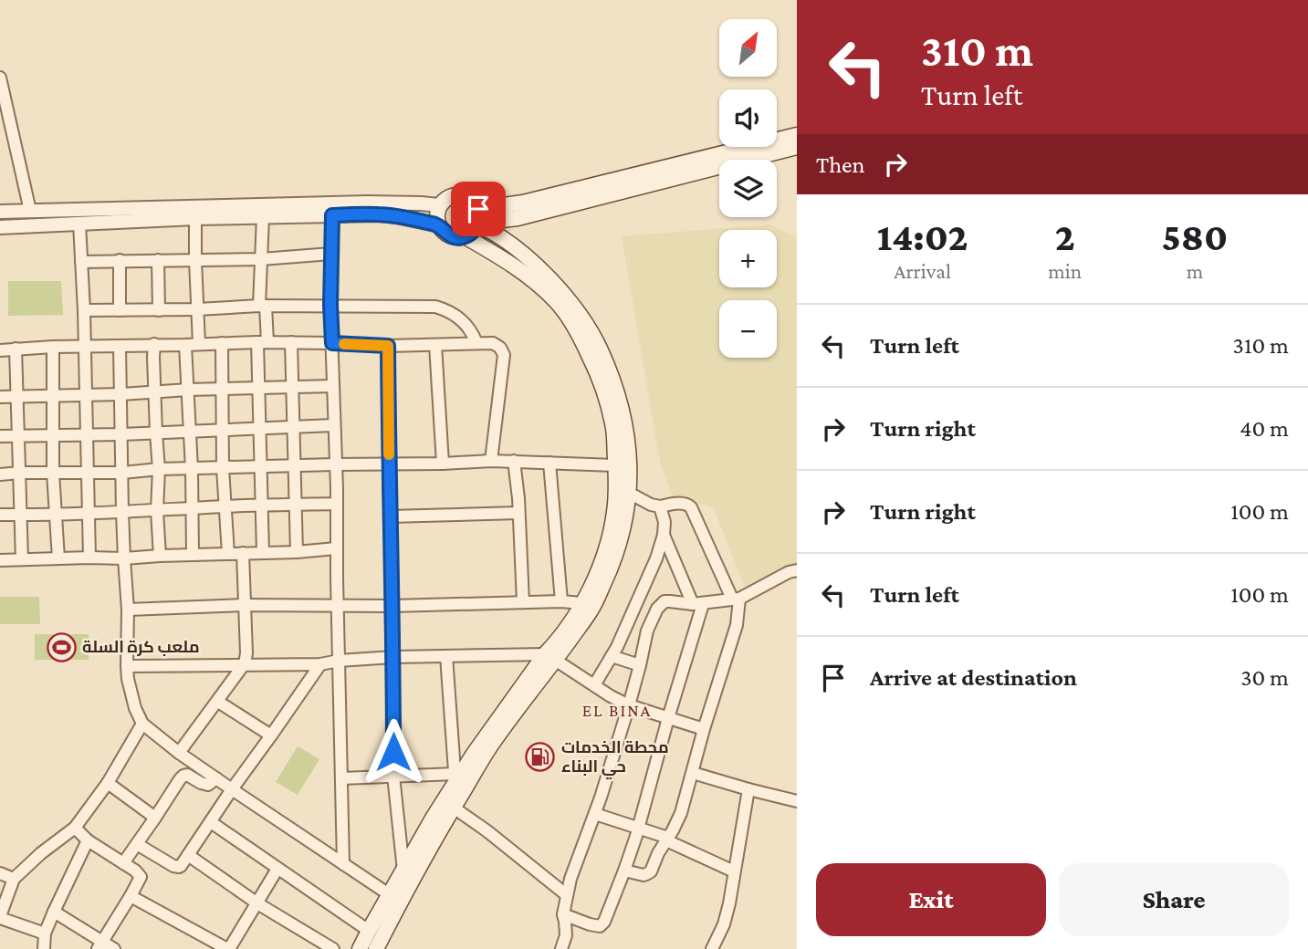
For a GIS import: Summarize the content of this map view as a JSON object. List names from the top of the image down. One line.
{"districts":["EL BINA"],"places":{"sports":["ملعب كرة السلة"],"fuel station":["محطة الخدمات حي البناء"]},"north":"top right","page":{"turn":["310 m","Turn left"],"map_buttons":["+","−"],"then":"Then","eta":["14:02","Arrival","2","min","580","m"],"list":[{"name":"Turn left","value":"310 m"},{"name":"Turn right","value":"40 m"},{"name":"Turn right","value":"100 m"},{"name":"Turn left","value":"100 m"},{"name":"Arrive at destination","value":"30 m"}],"buttons":["Exit","Share"]}}
